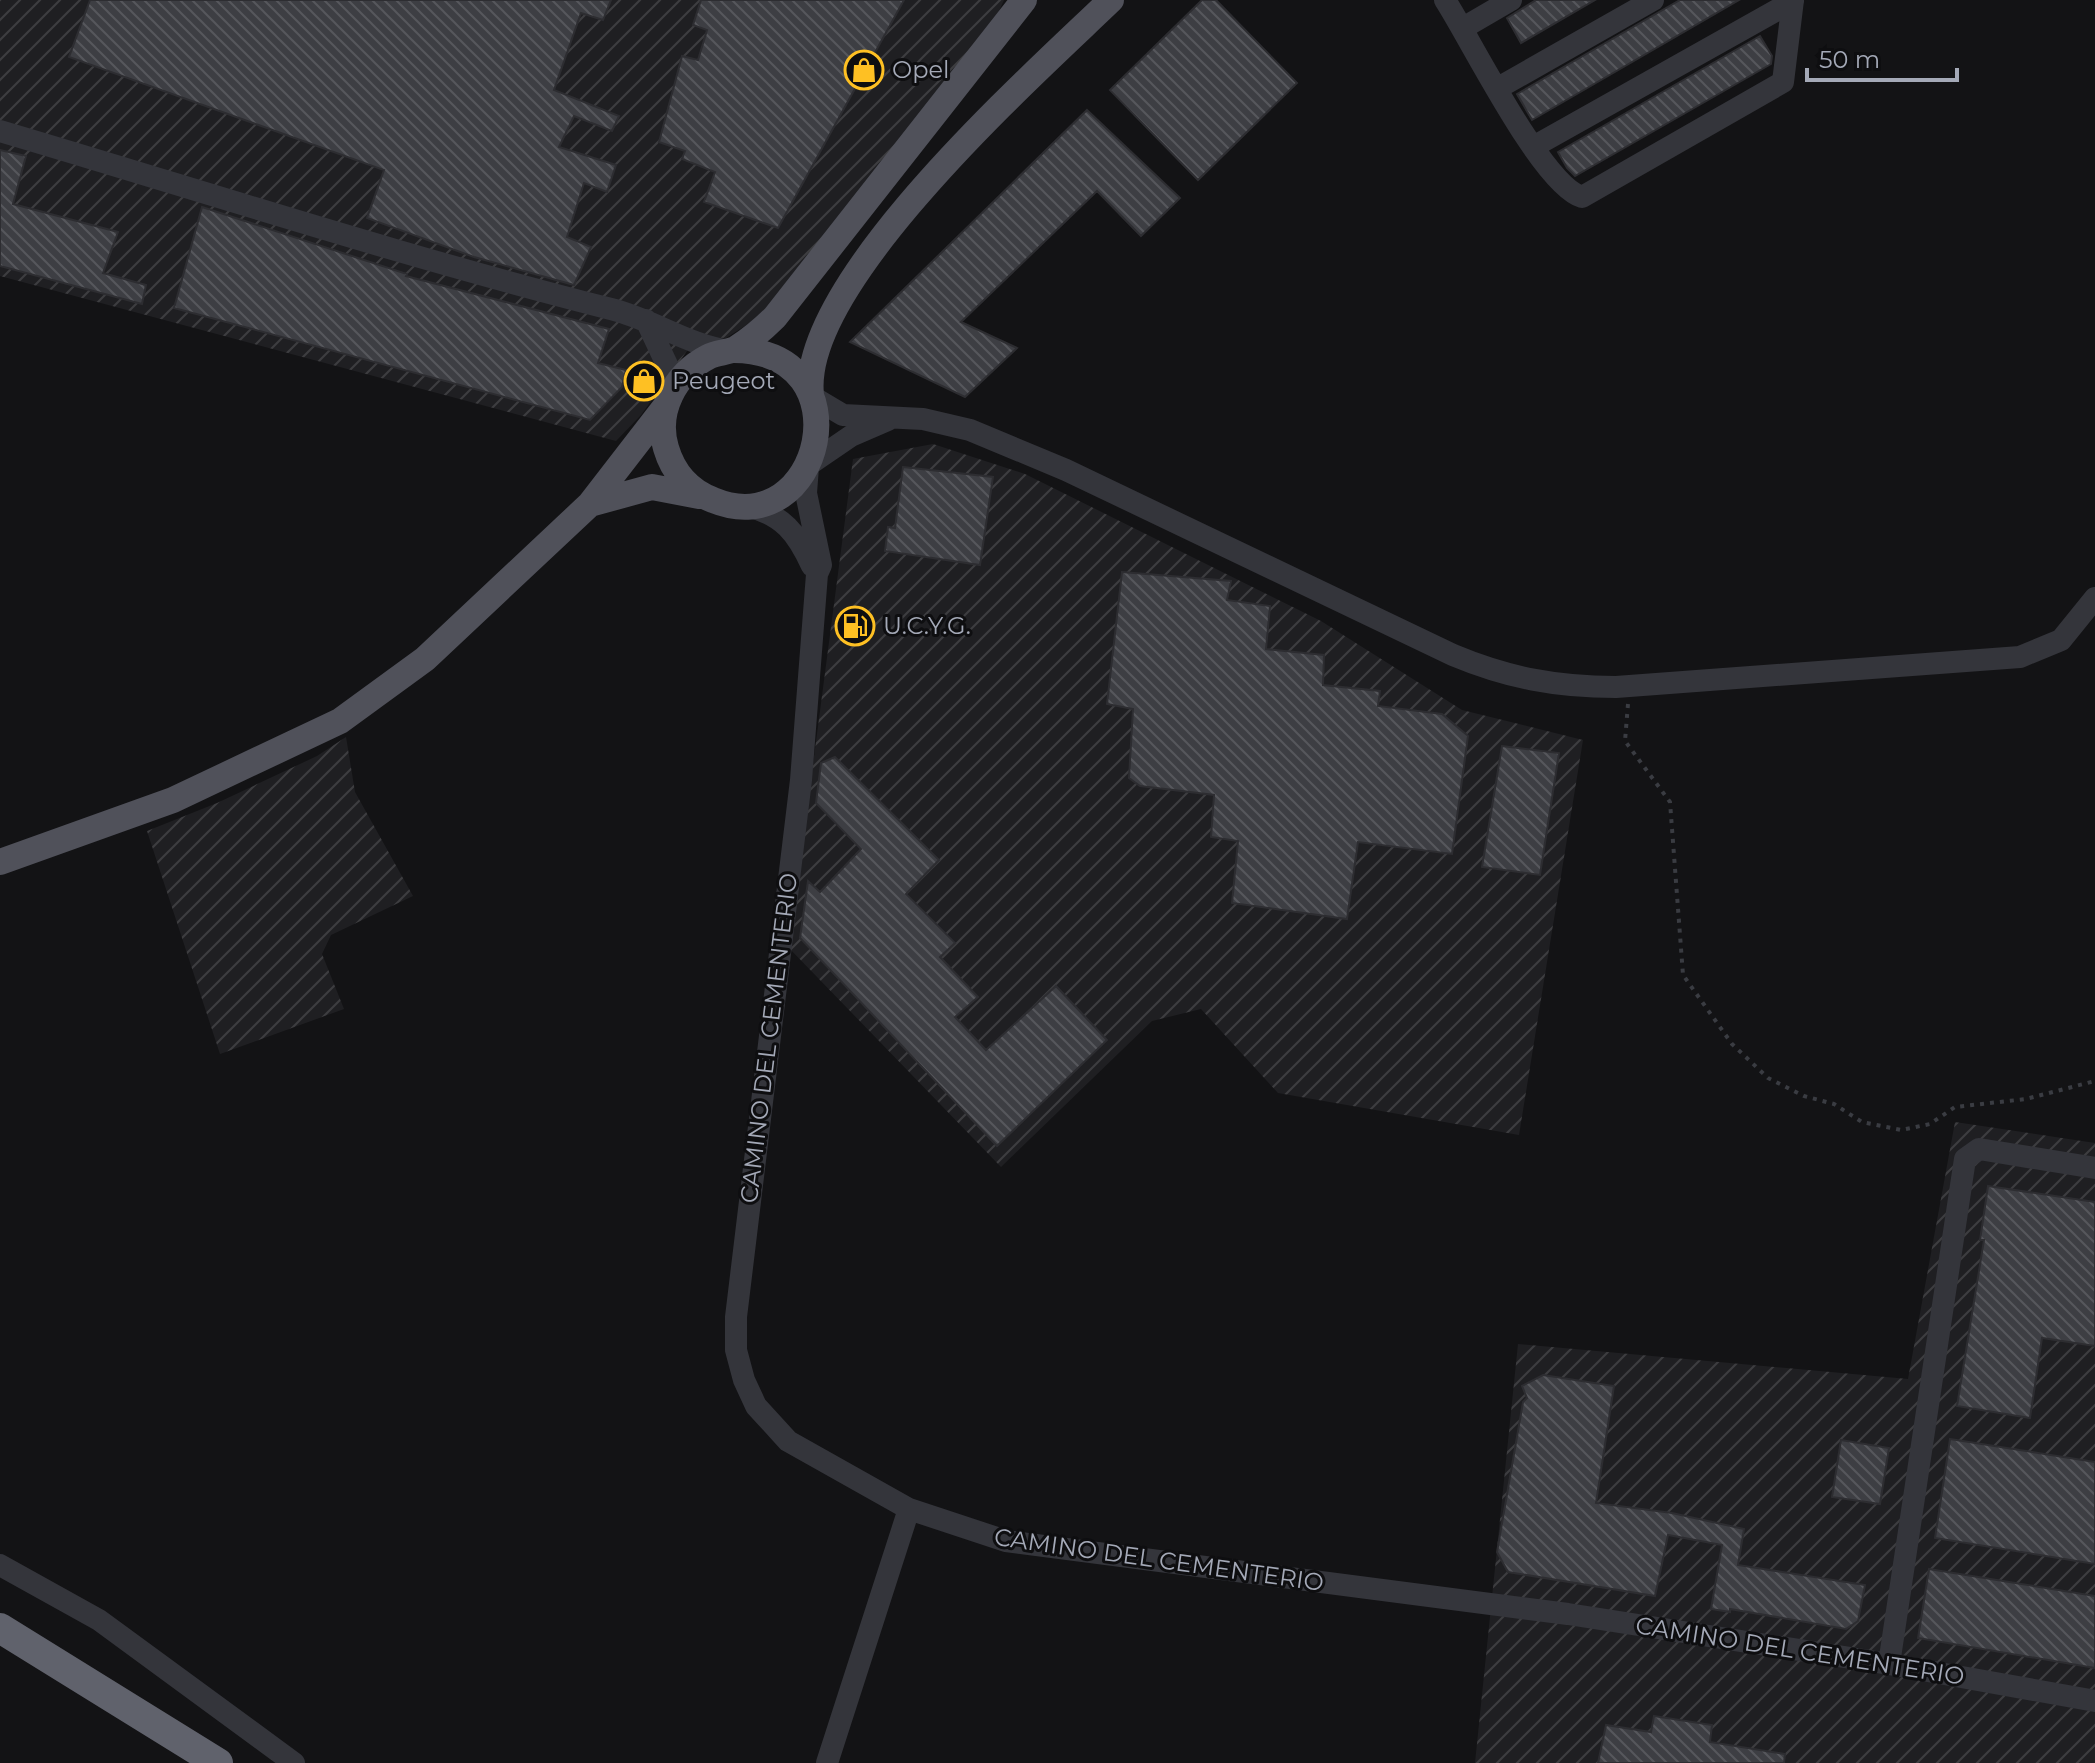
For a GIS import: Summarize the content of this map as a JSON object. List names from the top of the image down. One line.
{"streets":{"street":["CAMINO DEL CEMENTERIO"]},"places":{"shop":["Opel","Peugeot"],"fuel station":["U.C.Y.G."]},"scale_bar":"50 m"}
